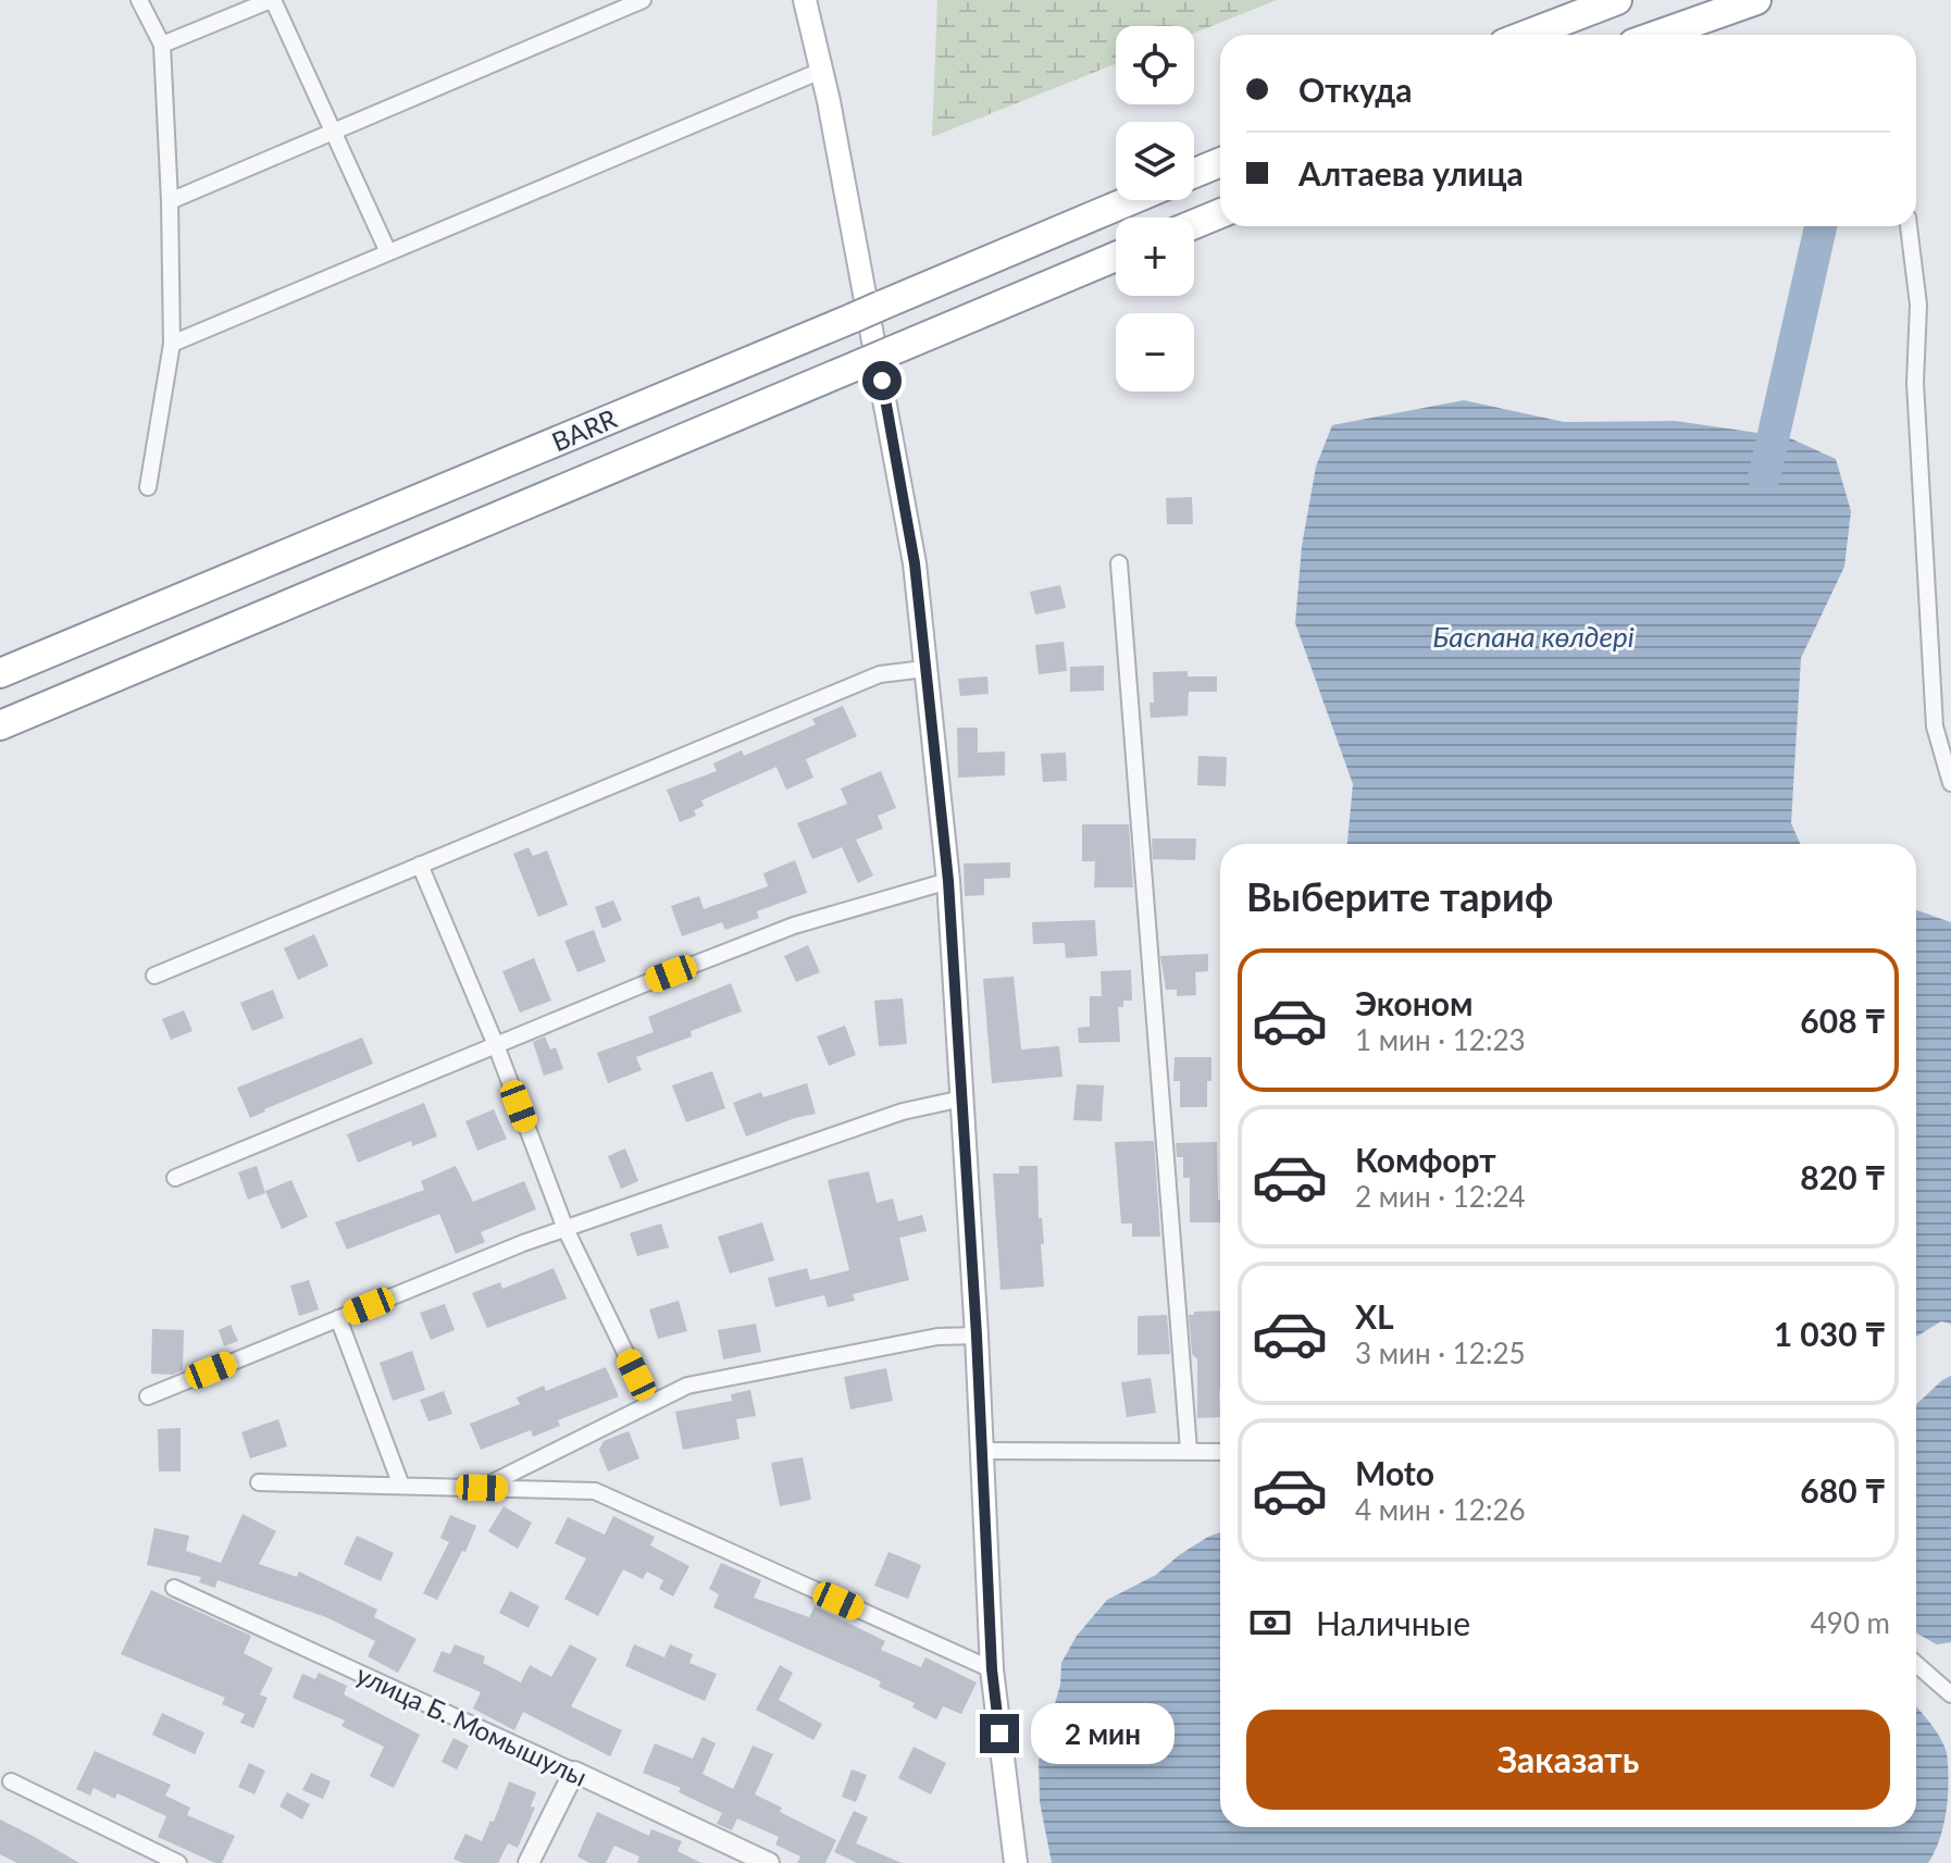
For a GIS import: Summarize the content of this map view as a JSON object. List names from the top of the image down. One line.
{"streets":{"highway":["BARR"],"street":["улица Б. Момышулы"]},"water":["Баспана көлдері"],"page":{"map_buttons":["+","−"],"banner":["Откуда","Алтаева улица"],"heading":"Выберите тариф","list":[{"name":"Эконом","note":"1 мин · 12:23","value":"608 ₸"},{"name":"Комфорт","note":"2 мин · 12:24","value":"820 ₸"},{"name":"XL","note":"3 мин · 12:25","value":"1 030 ₸"},{"name":"Moto","note":"4 мин · 12:26","value":"680 ₸"}],"pay":["Наличные","490 m"],"buttons":"Заказать","bubble":"2 мин"}}
